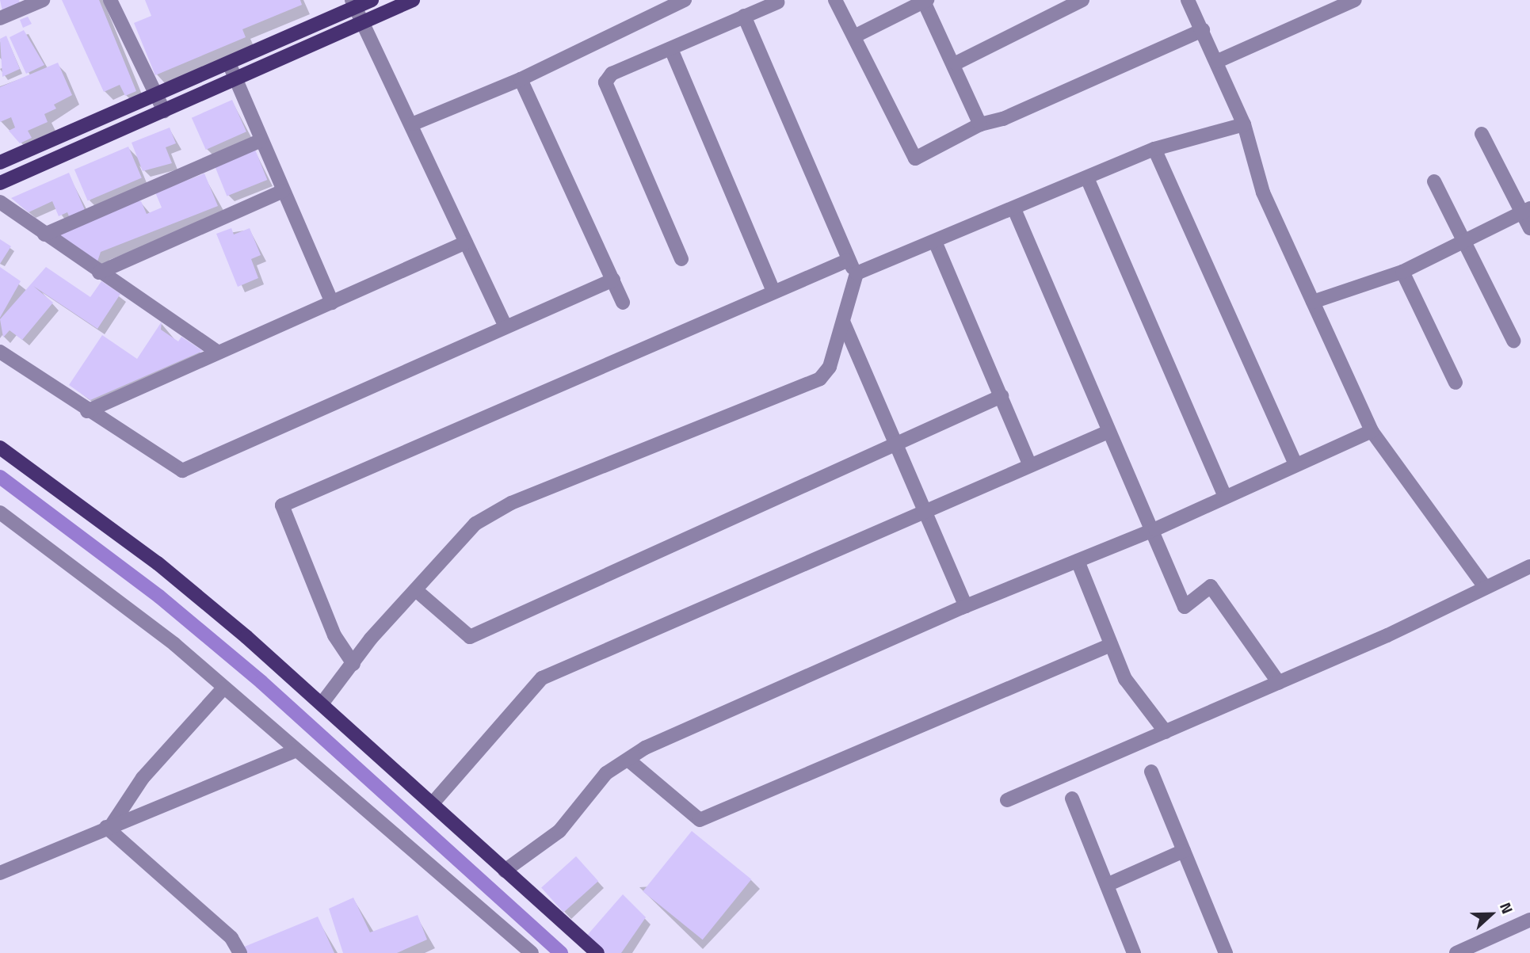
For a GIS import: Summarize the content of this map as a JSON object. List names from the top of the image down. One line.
{"north":"right"}
